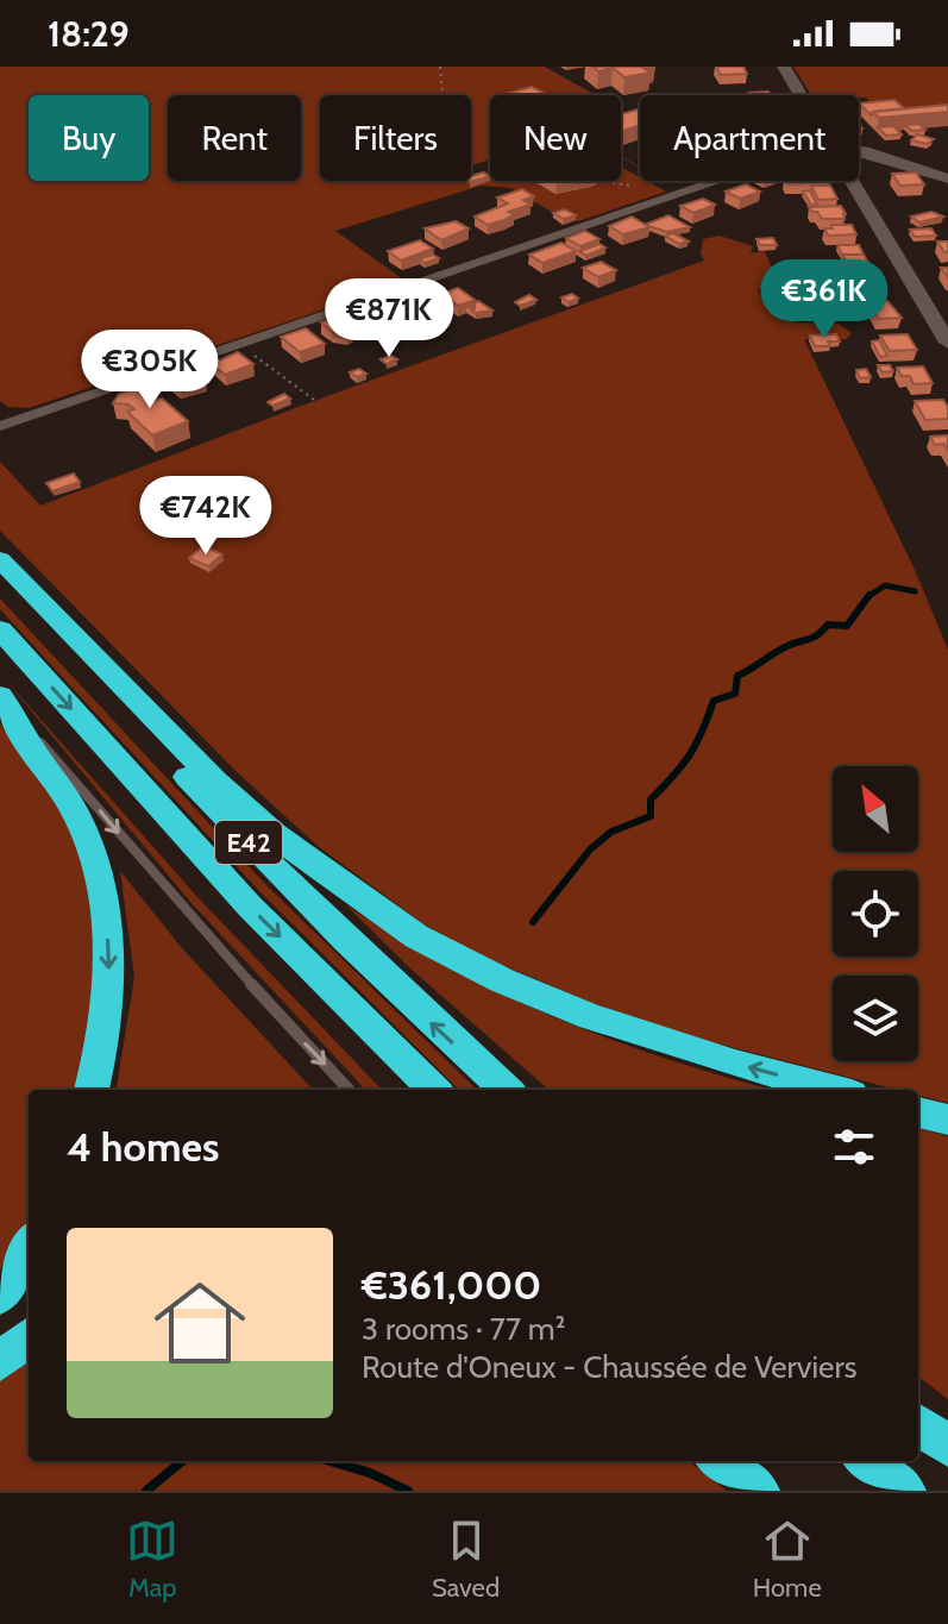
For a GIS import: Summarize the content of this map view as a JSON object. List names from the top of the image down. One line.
{"streets":{"highway":["E42"]},"north":"top left","page":{"status":"18:29","chip":["Buy","Rent","Filters","New","Apartment"],"price":["€361K","€871K","€305K","€742K"],"heading":"4 homes","list":[{"name":"€361,000","note":"3 rooms · 77 m² · Route d'Oneux - Chaussée de Verviers"}],"tabs":["Map","Saved","Home"]}}
